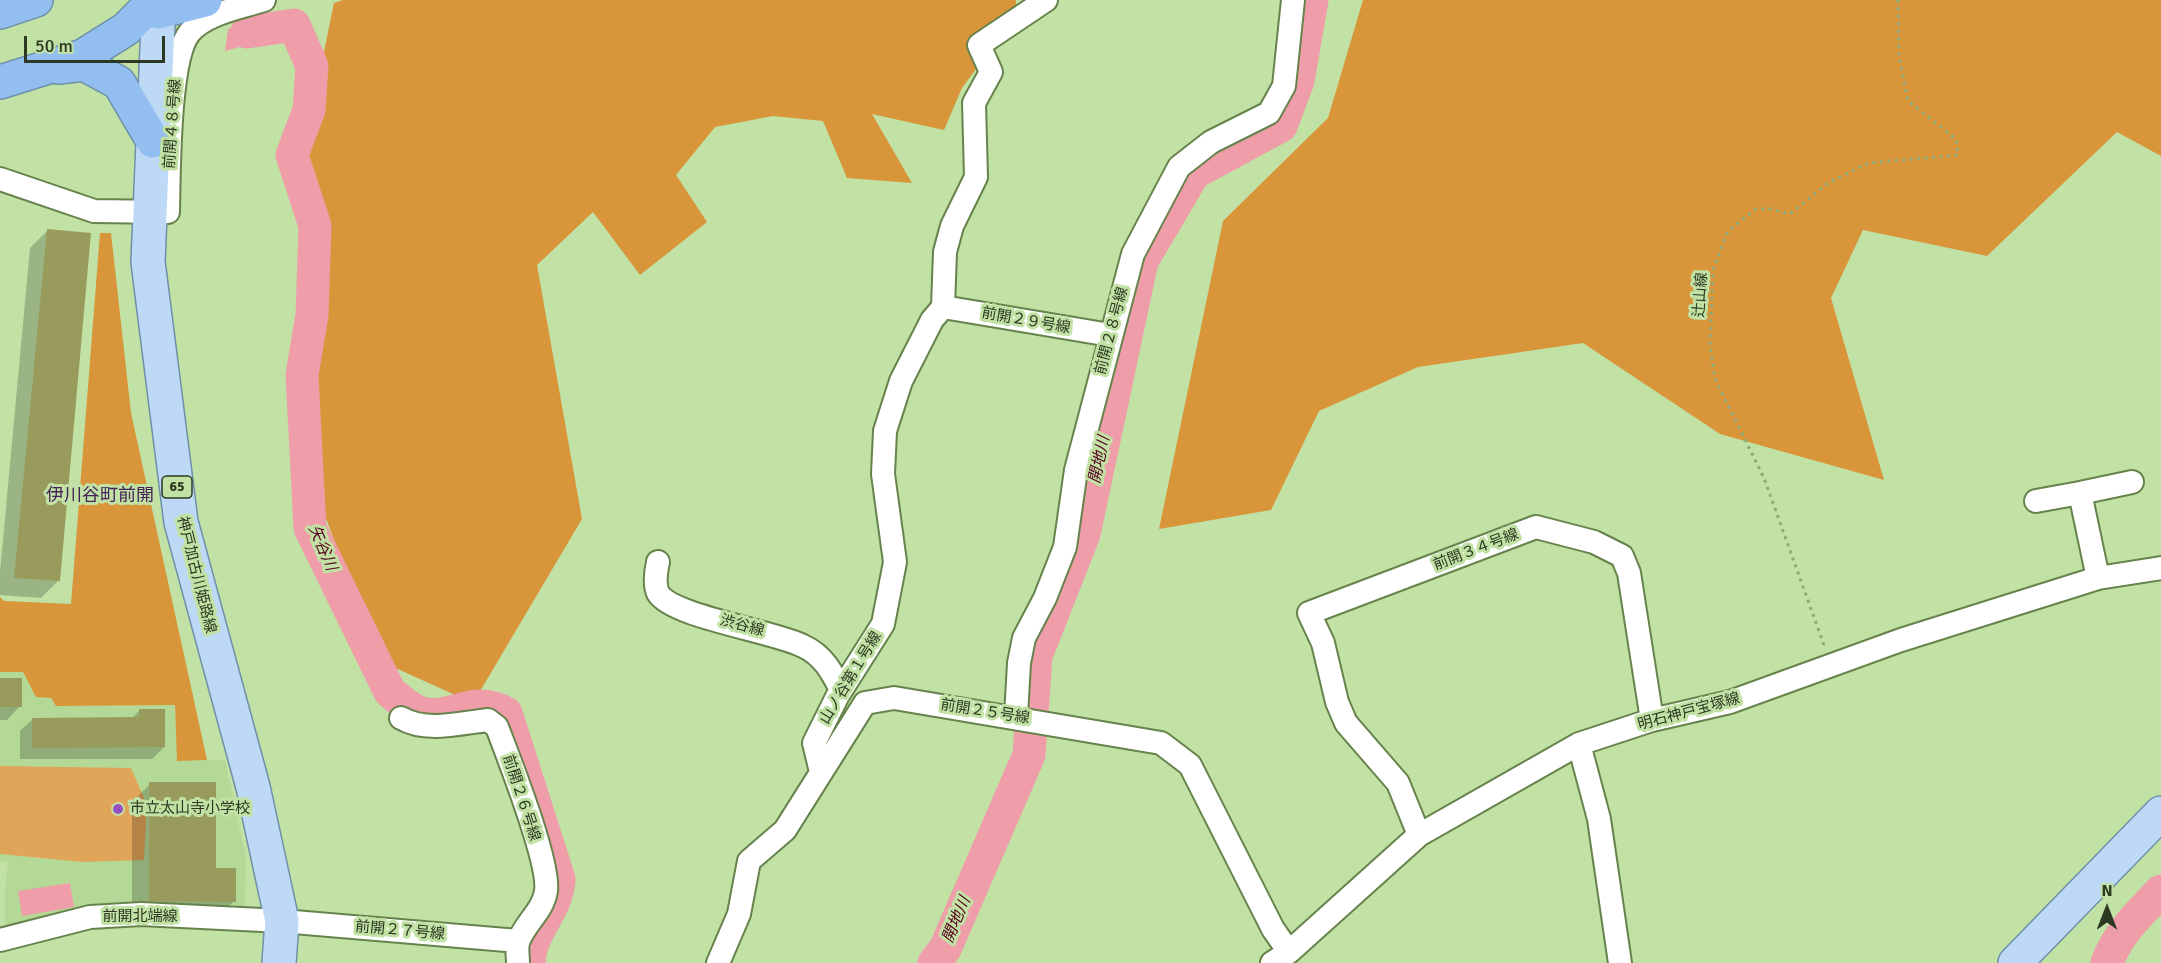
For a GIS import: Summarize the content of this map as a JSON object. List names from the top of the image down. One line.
{"streets":{"main road":["65","神戸加古川姫路線"],"street":["前開４８号線","前開２９号線","前開２８号線","前開３４号線","渋谷線","山ノ谷第１号線","前開２５号線","明石神戸宝塚線","前開２６号線","前開北端線","前開２７号線"],"path":["辻山線"]},"crossings":[["前開４８号線","神戸加古川姫路線"],["辻山線","明石神戸宝塚線"],["前開２９号線","前開２８号線"],["前開２９号線","山ノ谷第１号線"],["前開２８号線","前開２５号線"],["前開３４号線","明石神戸宝塚線"],["神戸加古川姫路線","前開北端線"],["神戸加古川姫路線","前開２７号線"],["渋谷線","山ノ谷第１号線"],["山ノ谷第１号線","前開２５号線"],["前開２５号線","明石神戸宝塚線"],["前開２６号線","前開２７号線"],["前開北端線","前開２７号線"]],"districts":["伊川谷町前開"],"water":["開地川","矢谷川"],"places":["市立太山寺小学校"],"scale_bar":"50 m","north":"top"}
